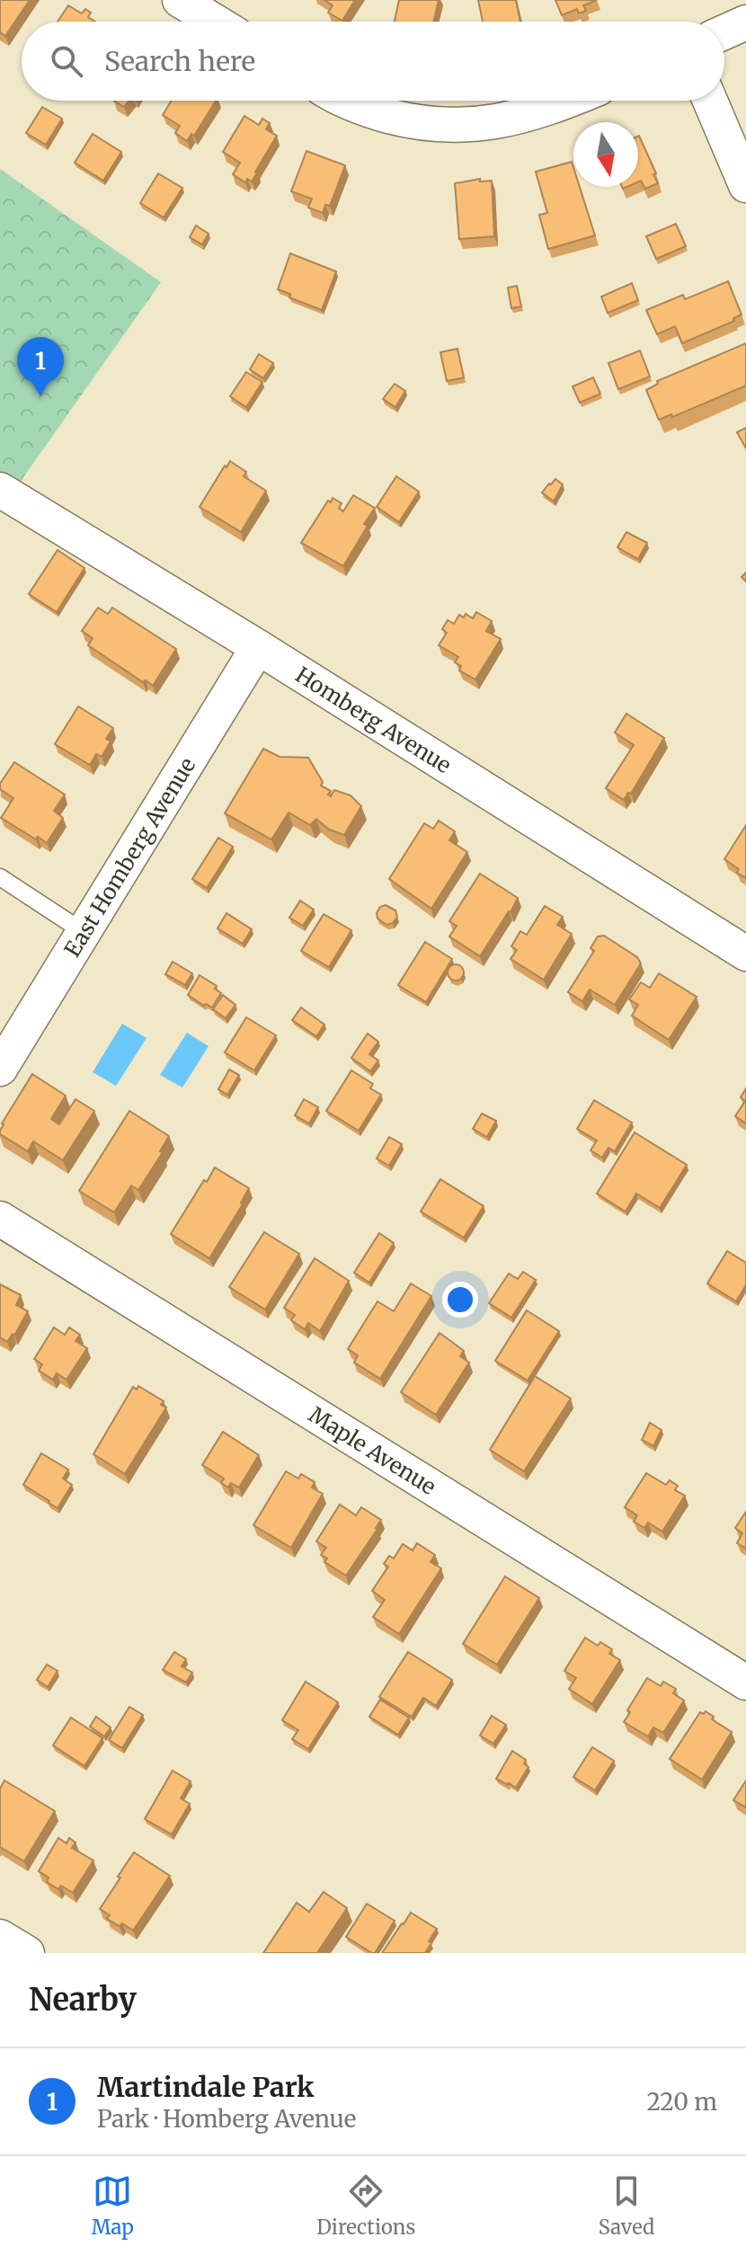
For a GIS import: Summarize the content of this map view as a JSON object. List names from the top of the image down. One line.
{"streets":{"street":["Homberg Avenue","East Homberg Avenue","Maple Avenue"]},"crossings":[["Homberg Avenue","East Homberg Avenue"]],"north":"bottom","page":{"search":"Search here","pins":"1","heading":"Nearby","list":[{"mark":"1","name":"Martindale Park","note":"Park · Homberg Avenue","value":"220 m"}],"nav":["Map","Directions","Saved"]}}
